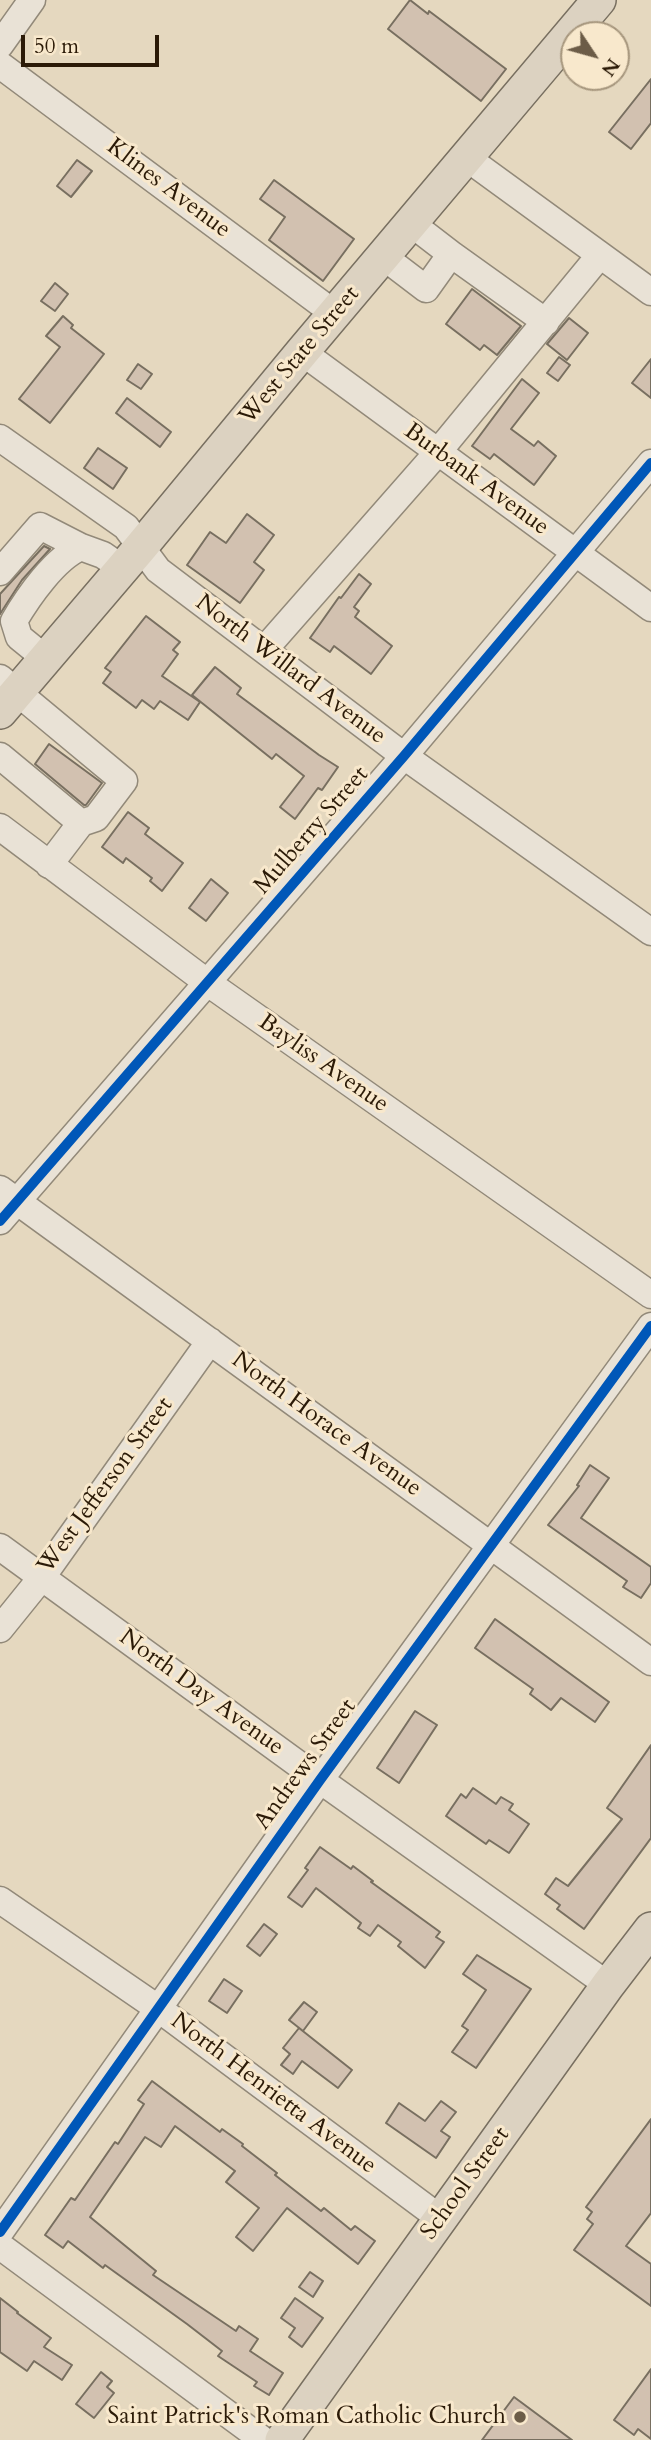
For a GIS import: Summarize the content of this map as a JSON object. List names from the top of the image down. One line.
{"streets":{"main road":["West State Street","School Street"],"street":["Klines Avenue","Burbank Avenue","North Willard Avenue","Mulberry Street","Bayliss Avenue","North Horace Avenue","West Jefferson Street","North Day Avenue","Andrews Street","North Henrietta Avenue"]},"crossings":[["Klines Avenue","West State Street"],["West State Street","Burbank Avenue"],["West State Street","North Willard Avenue"],["Burbank Avenue","Mulberry Street"],["North Willard Avenue","Mulberry Street"],["Mulberry Street","Bayliss Avenue"],["Mulberry Street","North Horace Avenue"],["North Horace Avenue","West Jefferson Street"],["North Horace Avenue","Andrews Street"],["West Jefferson Street","North Day Avenue"],["North Day Avenue","Andrews Street"],["North Day Avenue","School Street"],["Andrews Street","North Henrietta Avenue"],["North Henrietta Avenue","School Street"]],"places":["Saint Patrick's Roman Catholic Church"],"scale_bar":"50 m","north":"bottom right"}
